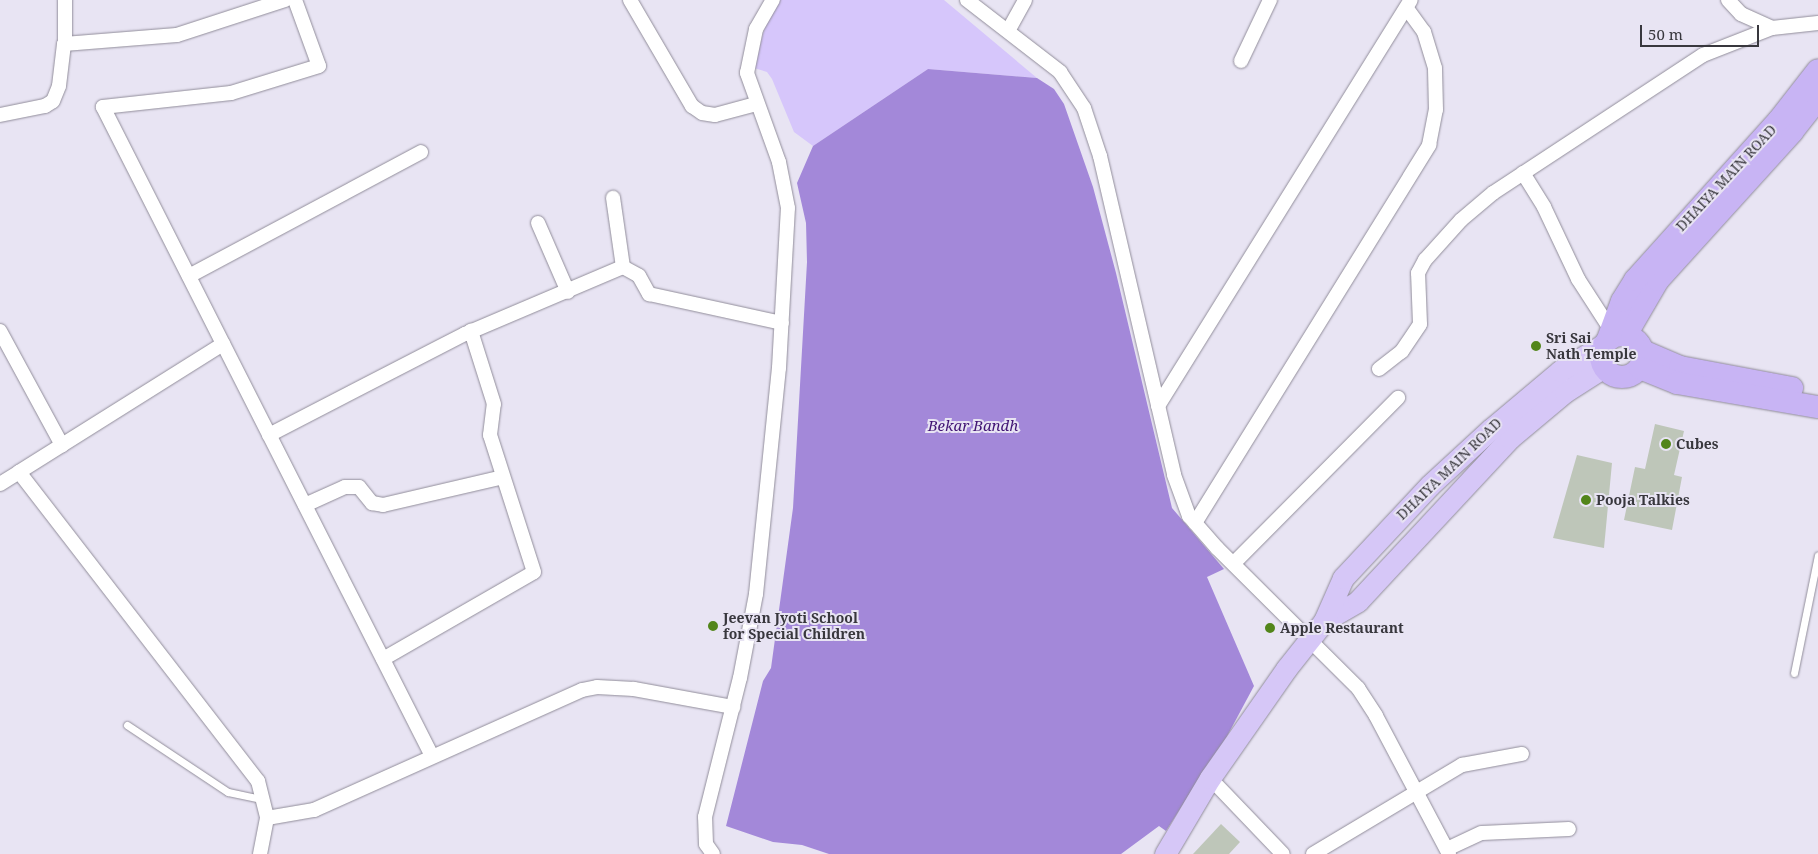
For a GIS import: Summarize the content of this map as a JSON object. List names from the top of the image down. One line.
{"streets":{"highway":["DHAIYA MAIN ROAD"]},"water":["Bekar Bandh"],"places":["Sri Sai Nath Temple","Cubes","Pooja Talkies","Jeevan Jyoti School for Special Children","Apple Restaurant"],"scale_bar":"50 m"}
